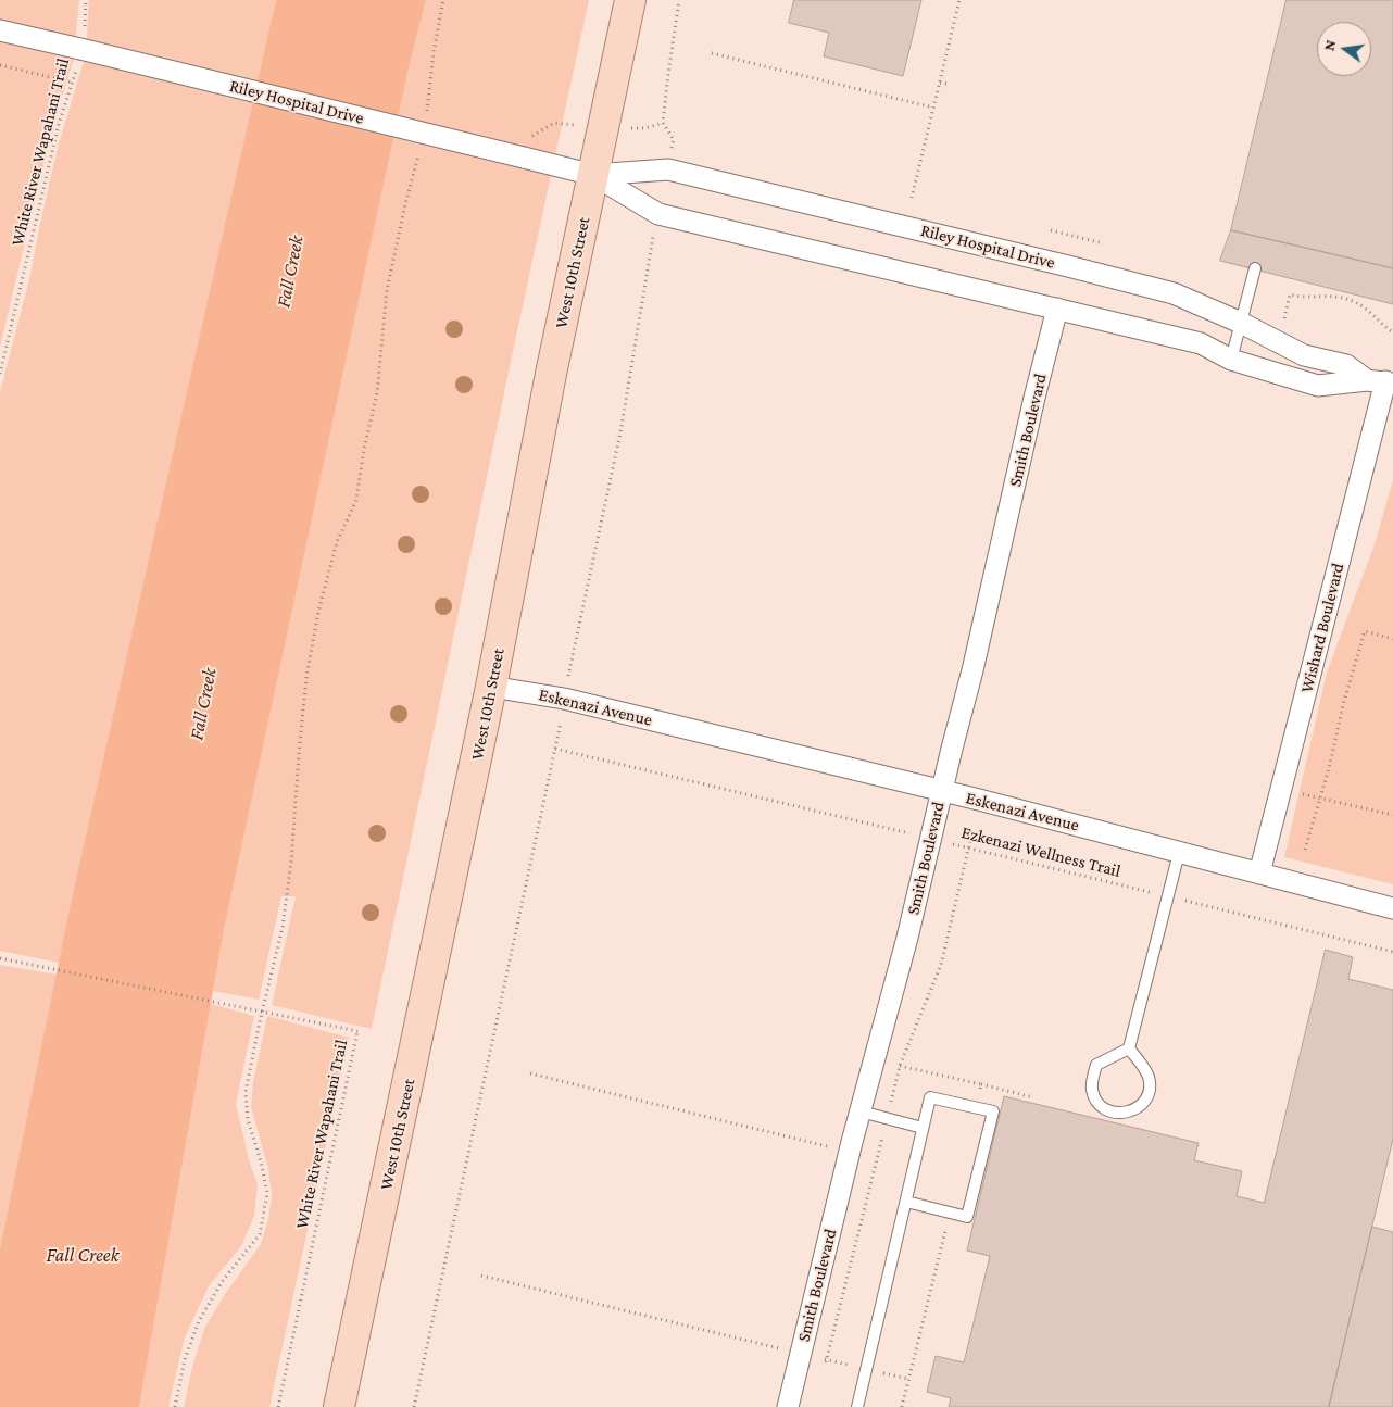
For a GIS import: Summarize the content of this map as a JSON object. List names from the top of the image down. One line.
{"streets":{"main road":["West 10th Street"],"street":["Riley Hospital Drive","Smith Boulevard","Wishard Boulevard","Eskenazi Avenue"],"path":["White River Wapahani Trail","Ezkenazi Wellness Trail"]},"crossings":[["Riley Hospital Drive","White River Wapahani Trail"],["Riley Hospital Drive","West 10th Street"],["Riley Hospital Drive","Smith Boulevard"],["Riley Hospital Drive","Wishard Boulevard"],["West 10th Street","Eskenazi Avenue"],["Smith Boulevard","Eskenazi Avenue"],["Smith Boulevard","Ezkenazi Wellness Trail"],["Wishard Boulevard","Eskenazi Avenue"]],"water":["Fall Creek"],"north":"left"}
